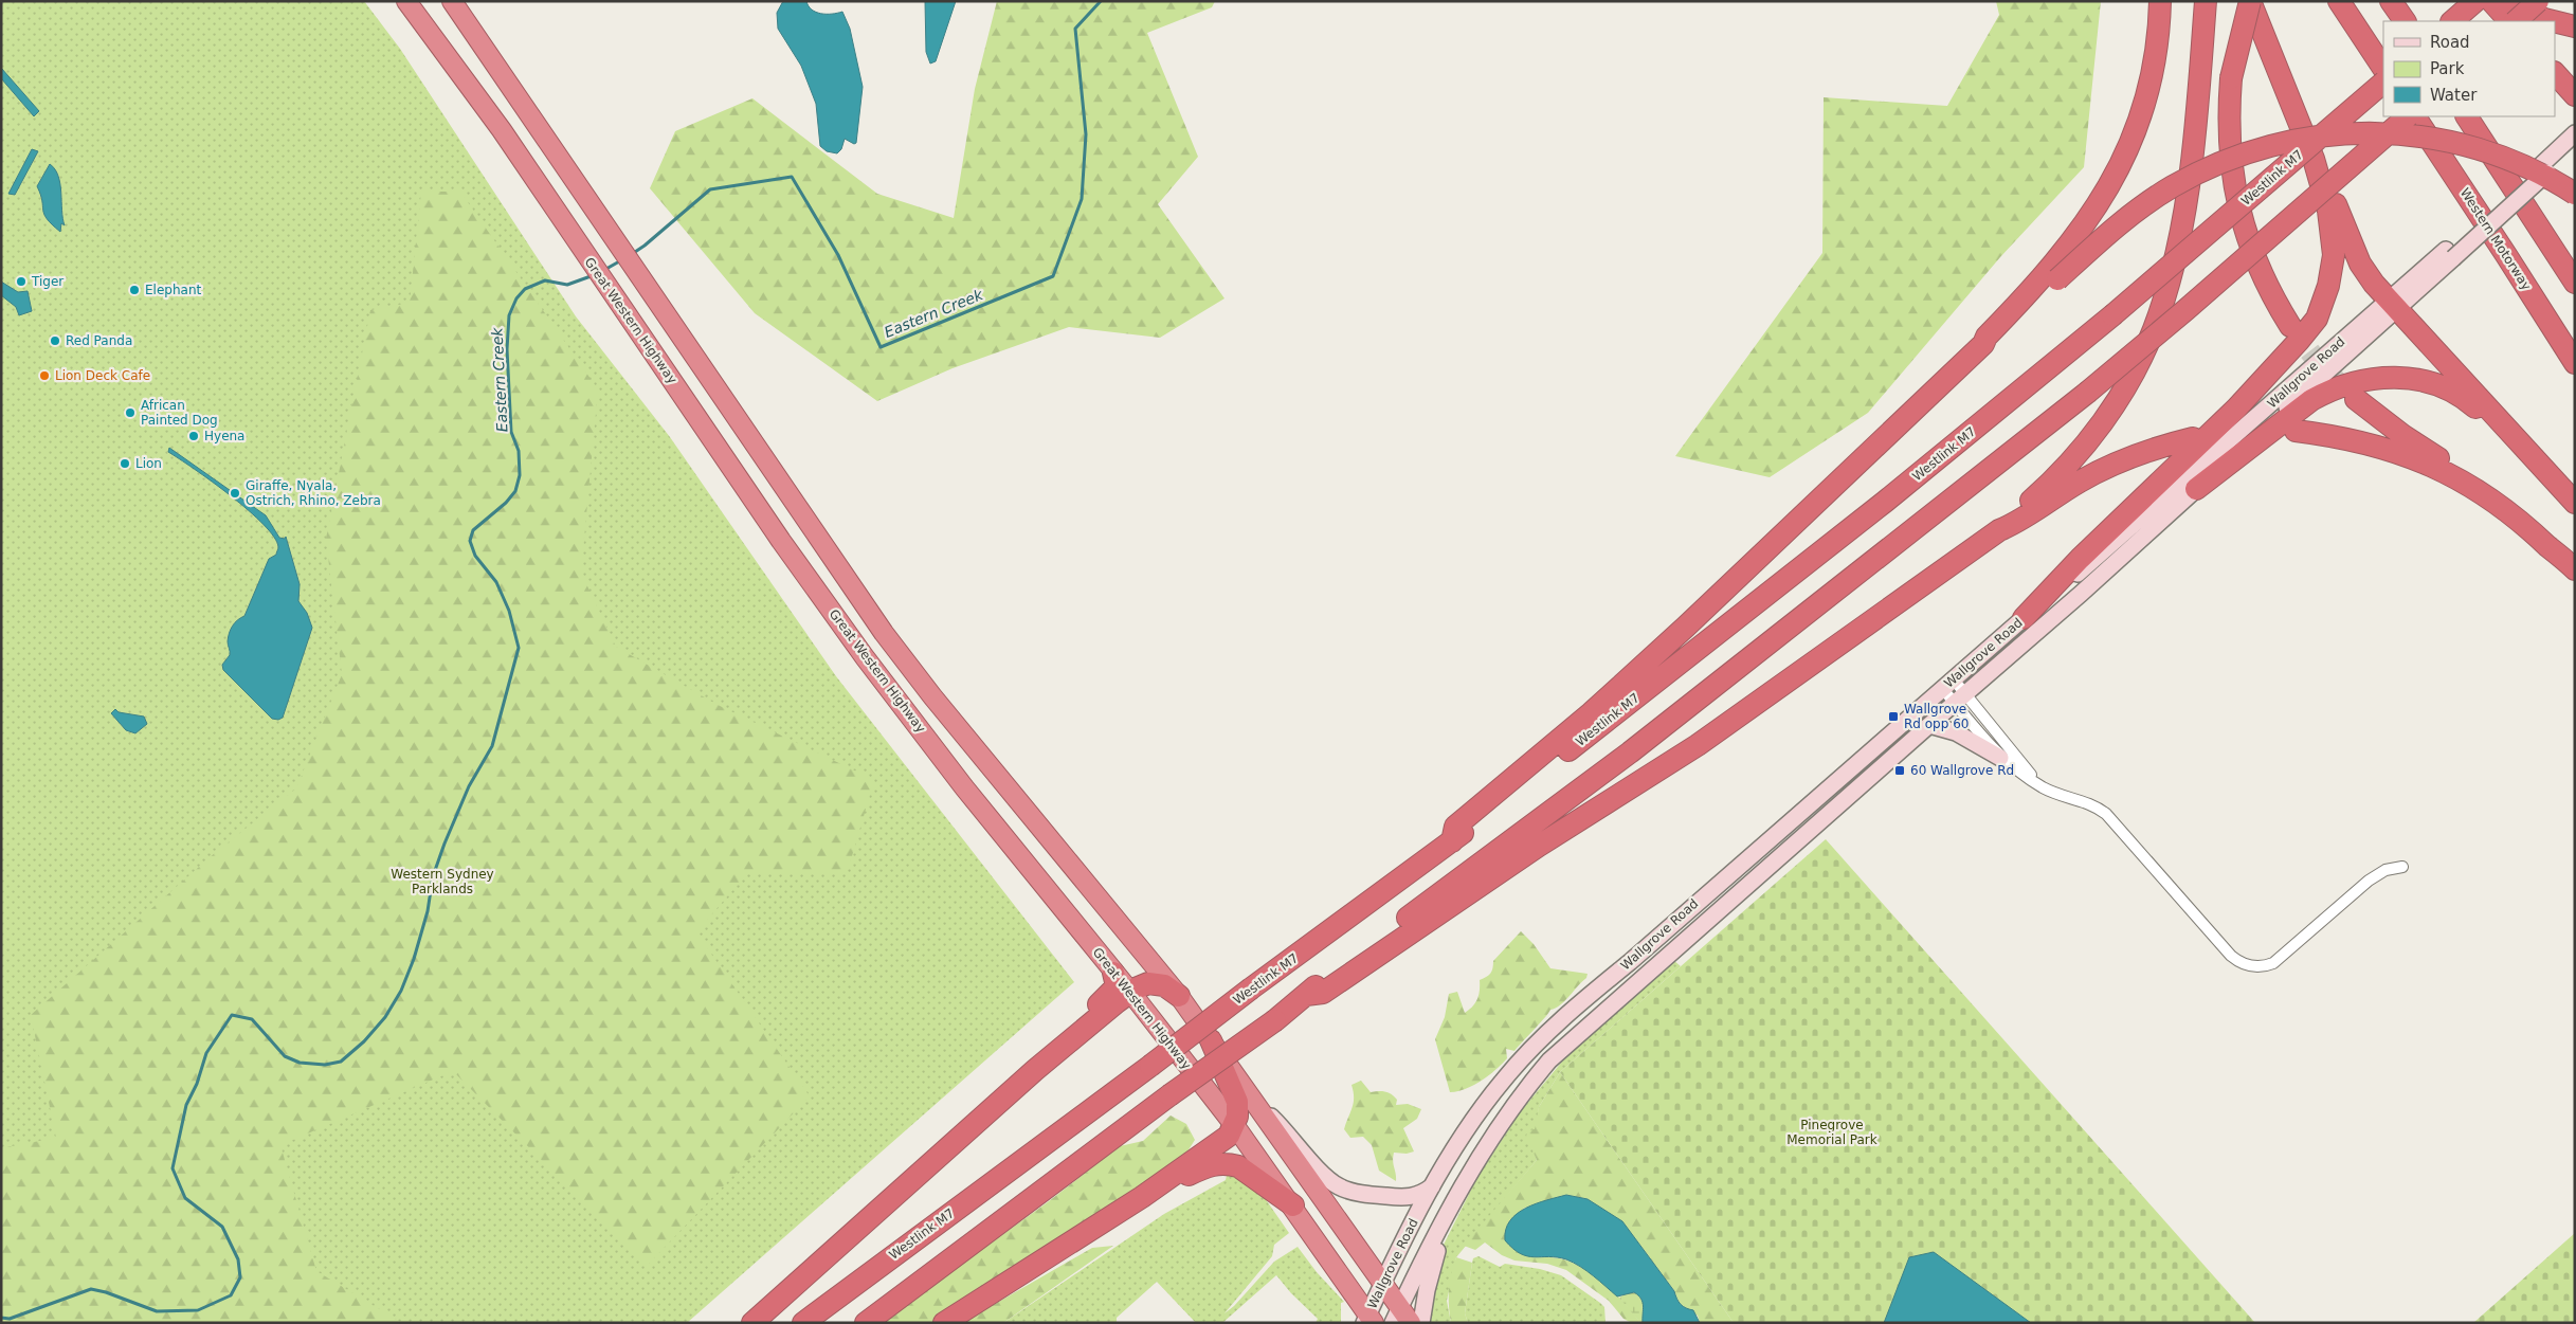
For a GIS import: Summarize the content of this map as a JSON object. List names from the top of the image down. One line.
{"streets":{"highway":["Westlink M7","Western Motorway","Great Western Highway"],"main road":["Wallgrove Road"]},"crossings":[["Great Western Highway","Wallgrove Road"]],"water":["Eastern Creek"],"parks":["Western Sydney Parklands","Pinegrove Memorial Park"],"places":{"other":["Tiger","Elephant","Red Panda","Lion Deck Cafe","African Painted Dog","Hyena","Lion","Giraffe, Nyala, Ostrich, Rhino, Zebra"],"transit":["Wallgrove Rd opp 60","60 Wallgrove Rd"]},"legend":["Road","Park","Water"]}
